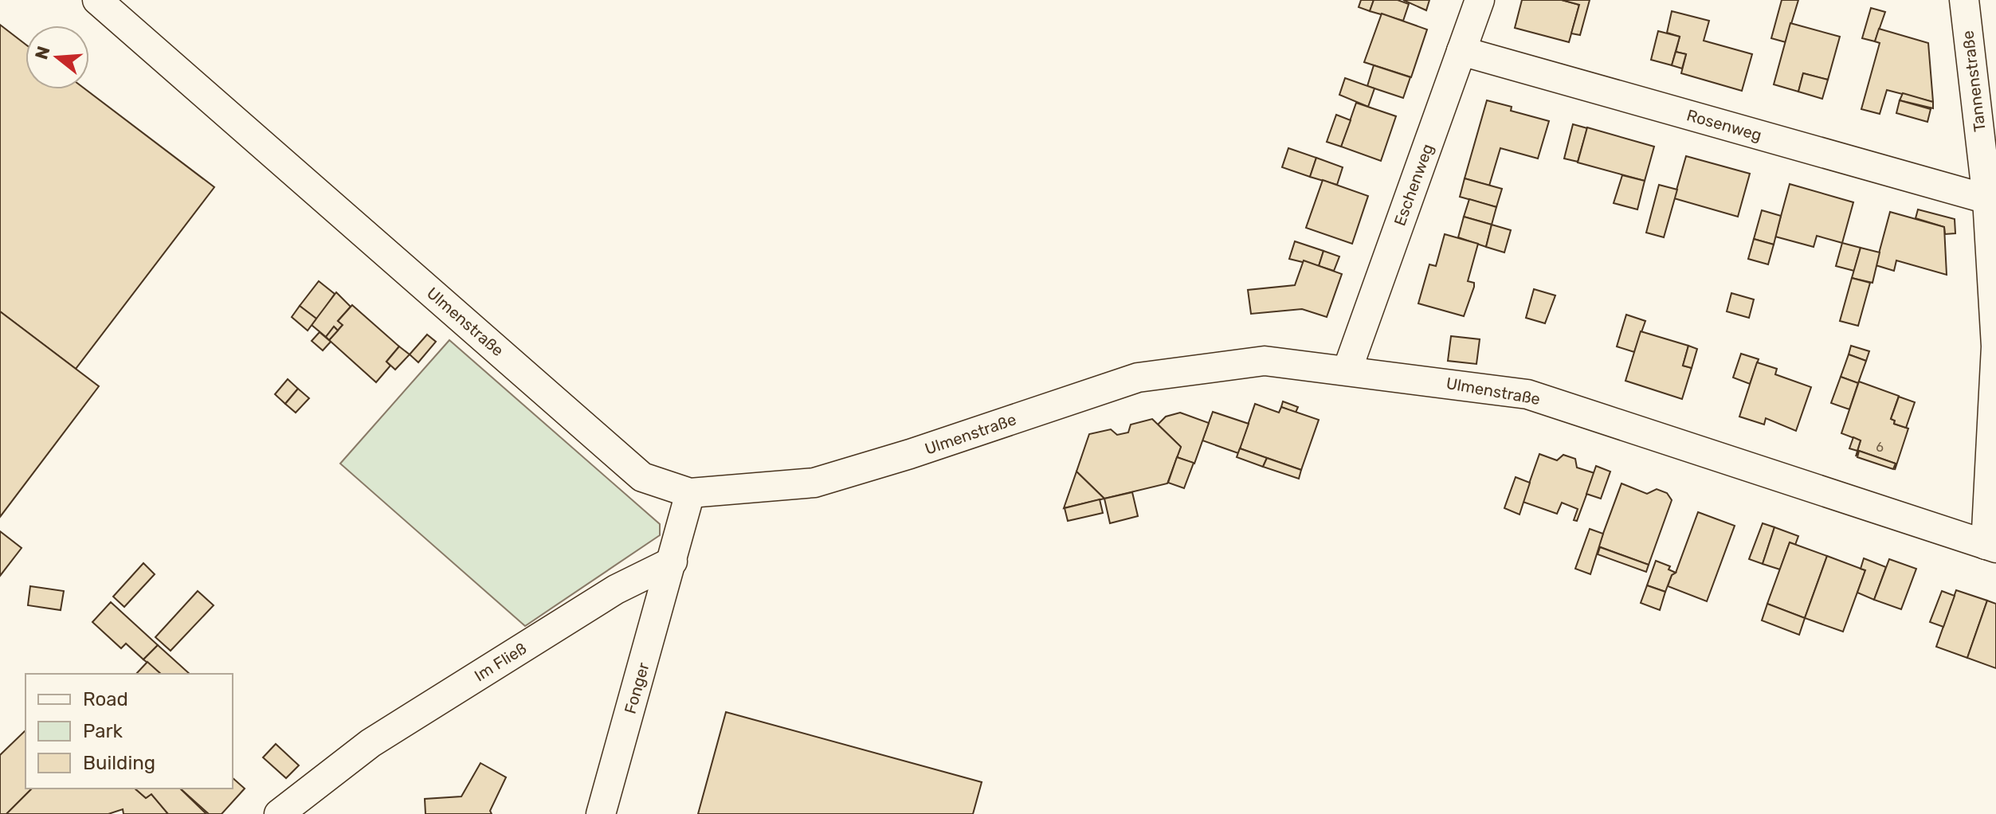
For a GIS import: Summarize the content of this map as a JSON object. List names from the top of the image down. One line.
{"streets":{"street":["Tannenstraße","Rosenweg","Eschenweg","Ulmenstraße","Im Fließ","Fonger"]},"crossings":[["Tannenstraße","Rosenweg"],["Tannenstraße","Ulmenstraße"],["Rosenweg","Eschenweg"],["Eschenweg","Ulmenstraße"],["Im Fließ","Fonger"]],"house_numbers":["6"],"legend":["Road","Park","Building"],"north":"left"}
